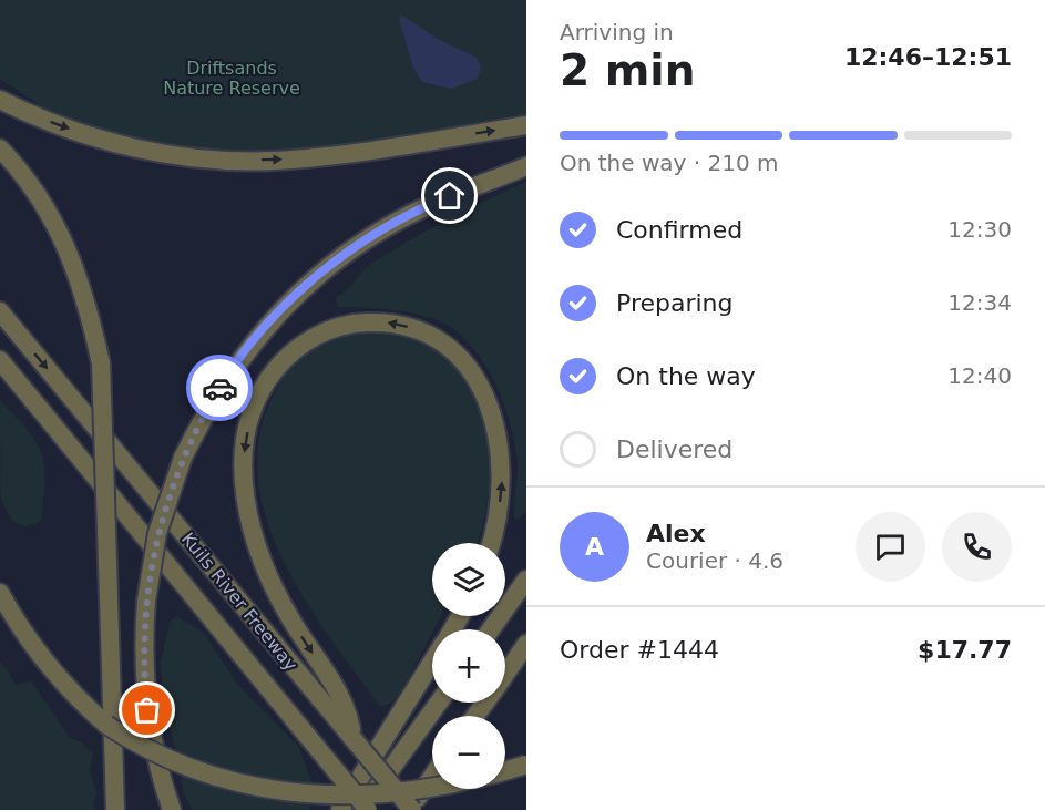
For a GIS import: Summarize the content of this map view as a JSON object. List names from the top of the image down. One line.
{"streets":{"highway":["Kuils River Freeway"]},"parks":["Driftsands Nature Reserve"],"page":{"heading":["2 min","Arriving in","12:46–12:51"],"panel":["Alex","Courier · 4.6","Order #1444","$17.77"],"bar":"On the way · 210 m","list":[["Confirmed","12:30"],["Preparing","12:34"],["On the way","12:40"],"Delivered"],"round":"A","map_buttons":["+","−"]}}
